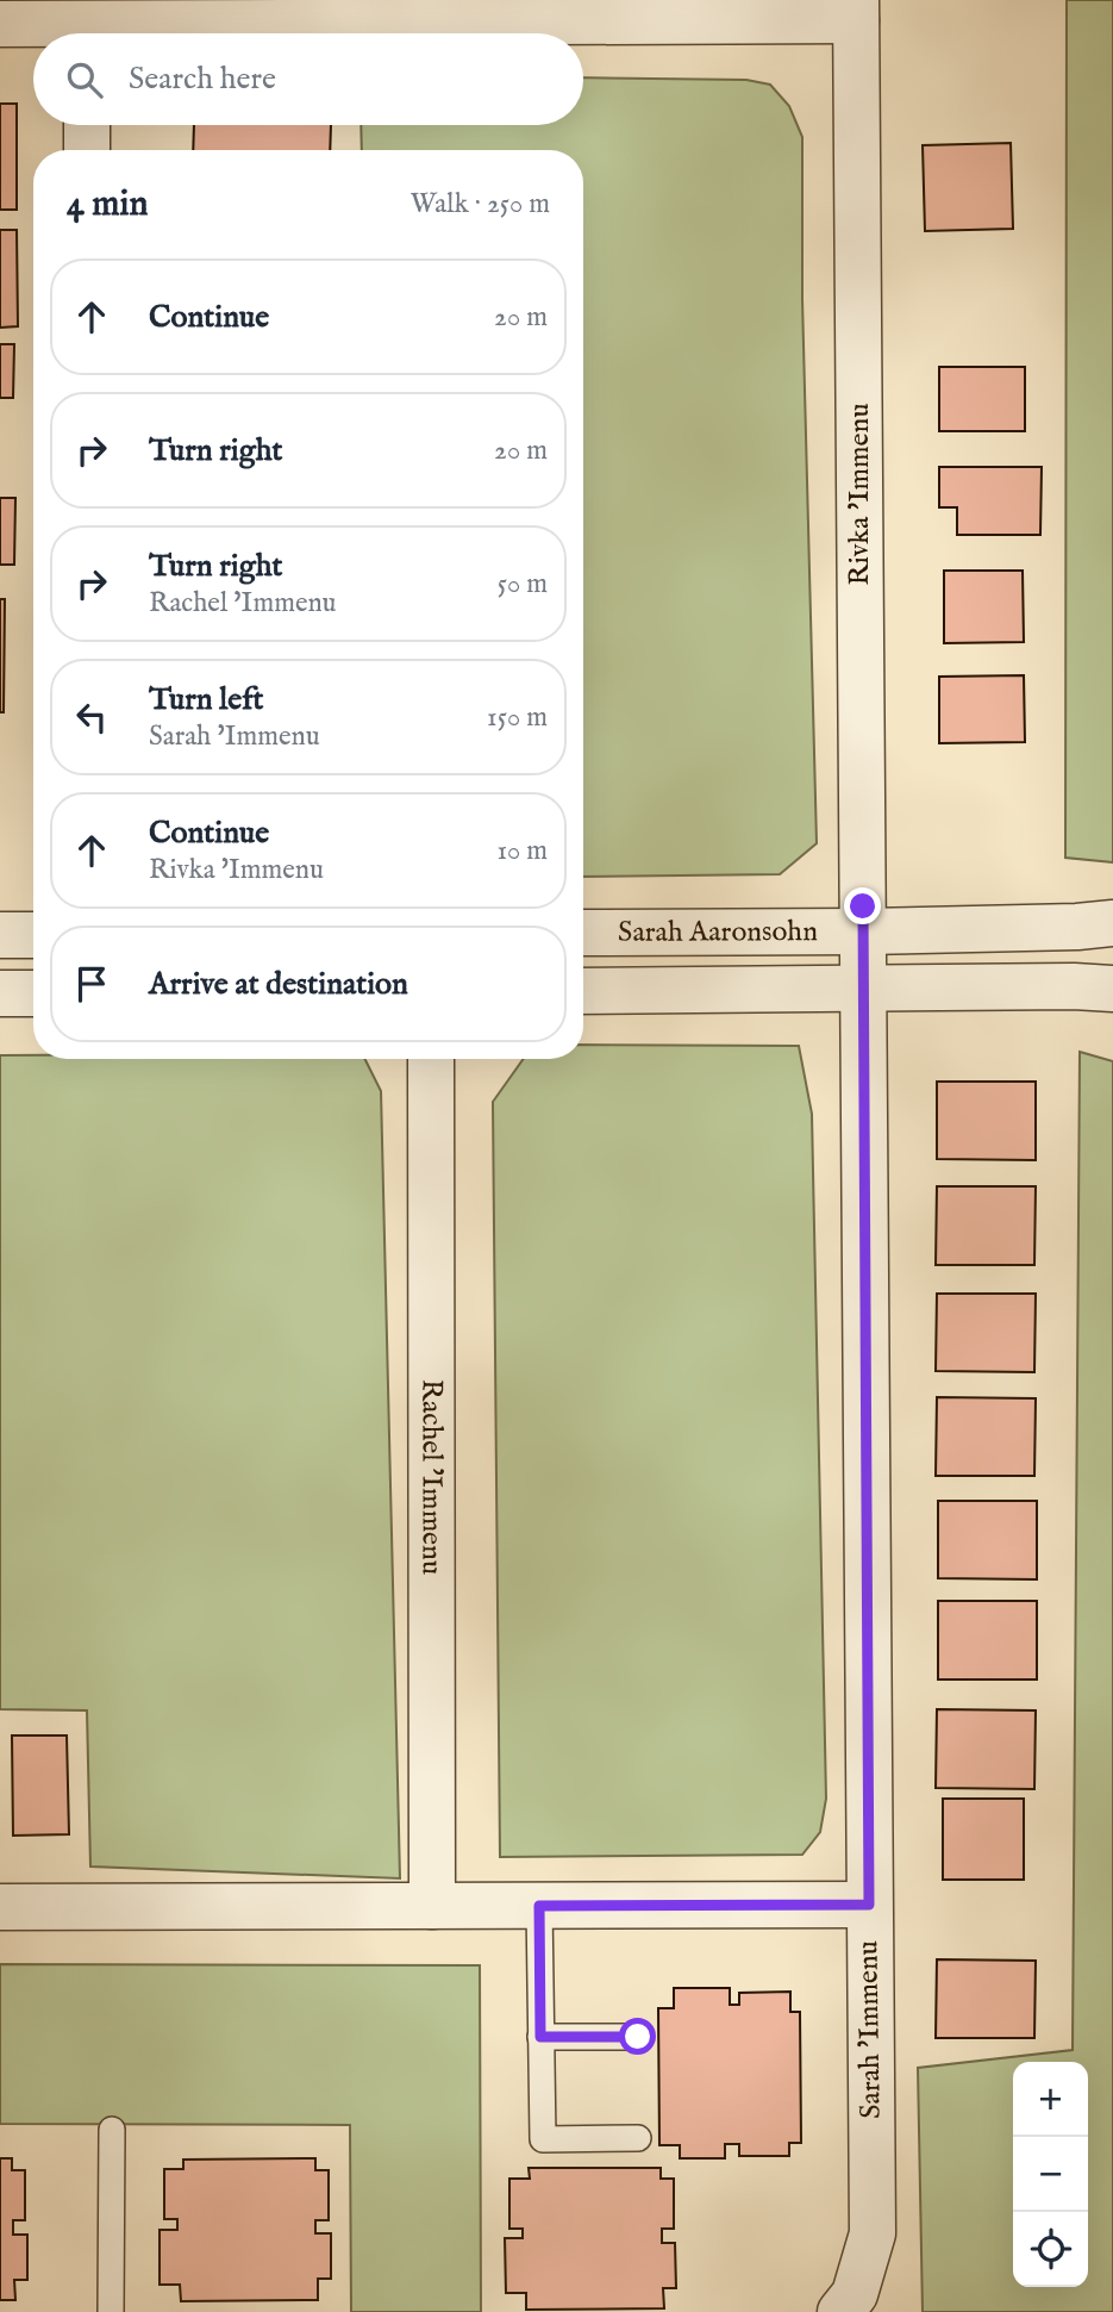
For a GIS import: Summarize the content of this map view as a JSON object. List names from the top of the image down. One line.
{"streets":{"street":["Rivka 'Immenu","Sarah Aaronsohn","Rachel 'Immenu","Sarah 'Immenu"]},"crossings":[["Rivka 'Immenu","Sarah Aaronsohn"],["Rivka 'Immenu","Sarah 'Immenu"],["Sarah Aaronsohn","Sarah 'Immenu"]],"page":{"search":"Search here","heading":["4 min","Walk · 250 m"],"list":[["Continue","20 m"],["Turn right","20 m"],["Turn right","Rachel 'Immenu","50 m"],["Turn left","Sarah 'Immenu","150 m"],["Continue","Rivka 'Immenu","10 m"],"Arrive at destination"],"map_buttons":["+","−"]}}
